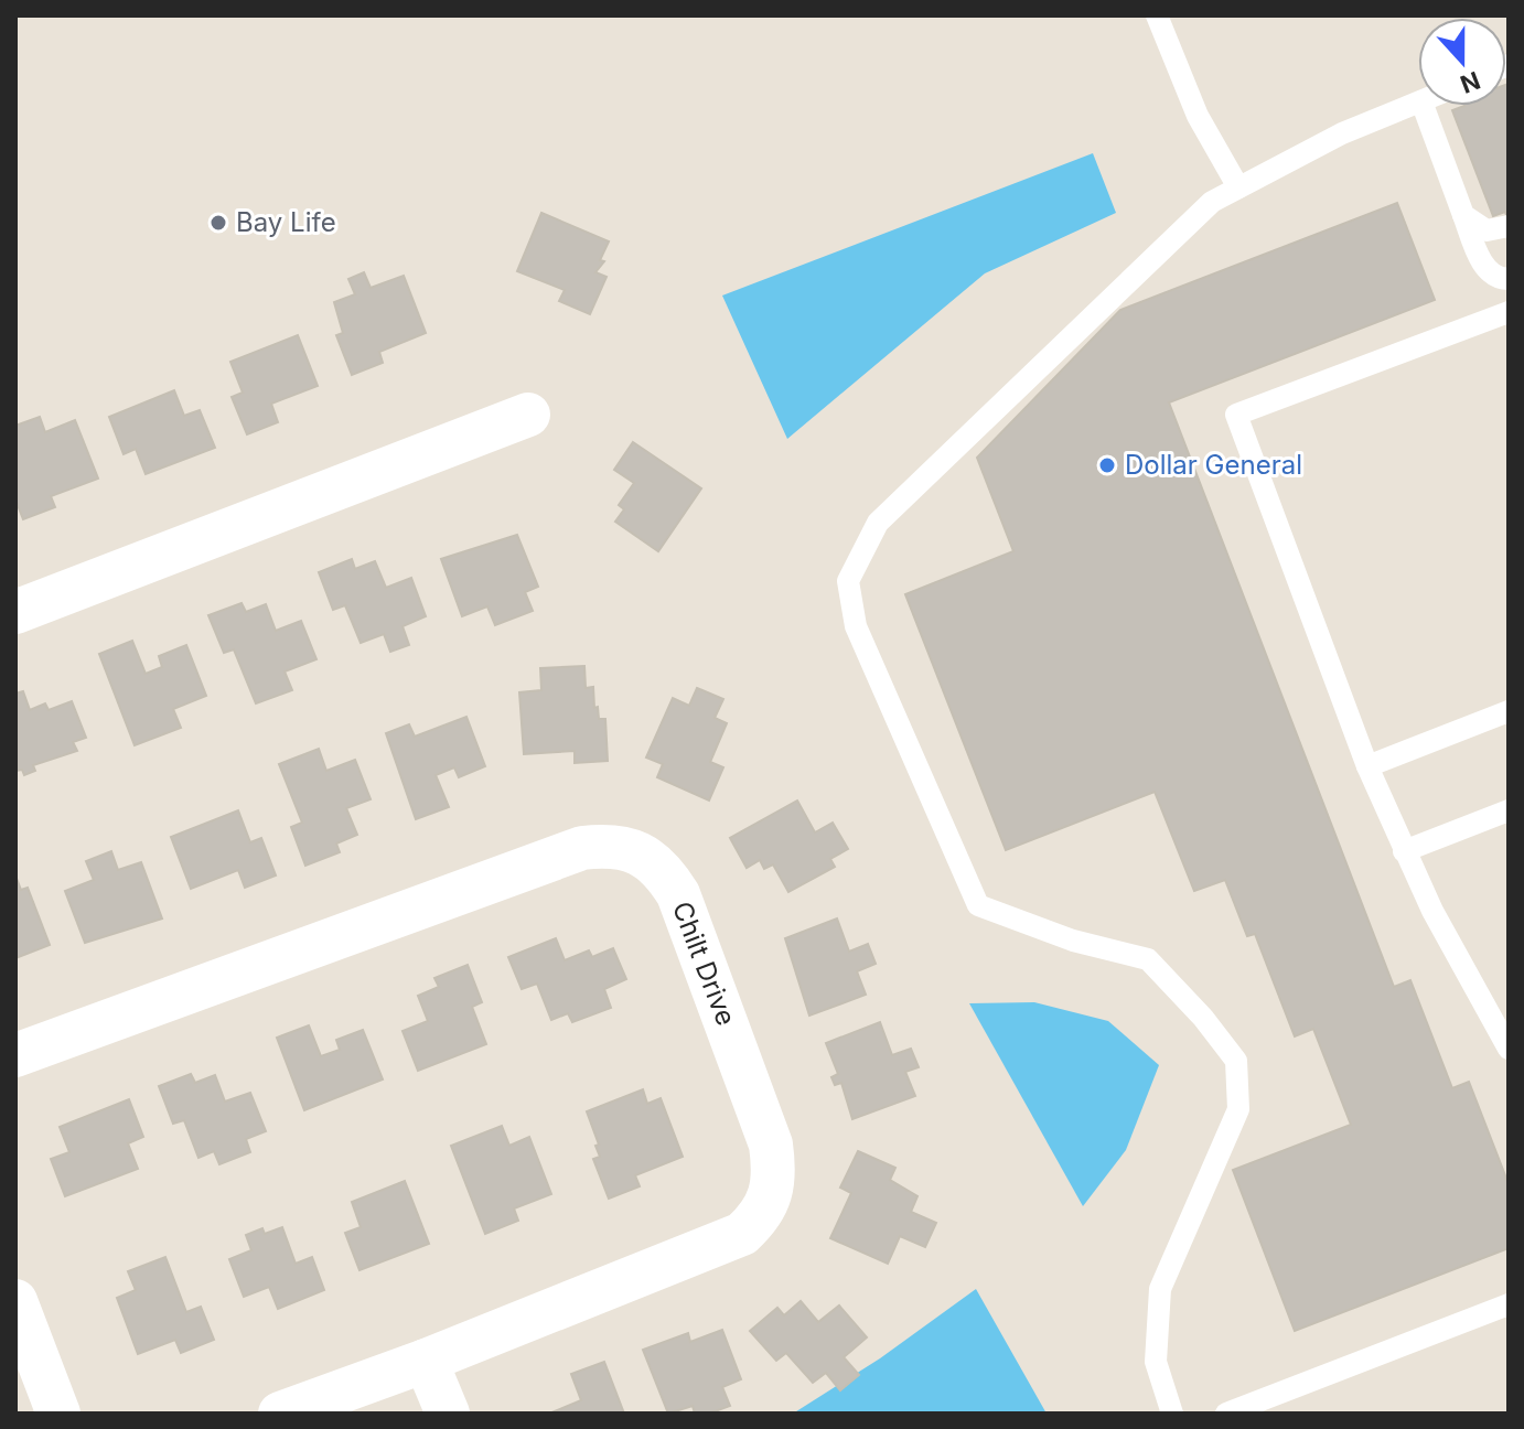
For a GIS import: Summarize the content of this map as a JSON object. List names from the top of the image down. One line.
{"streets":{"street":["Chilt Drive"]},"places":["Bay Life","Dollar General"],"north":"bottom"}
